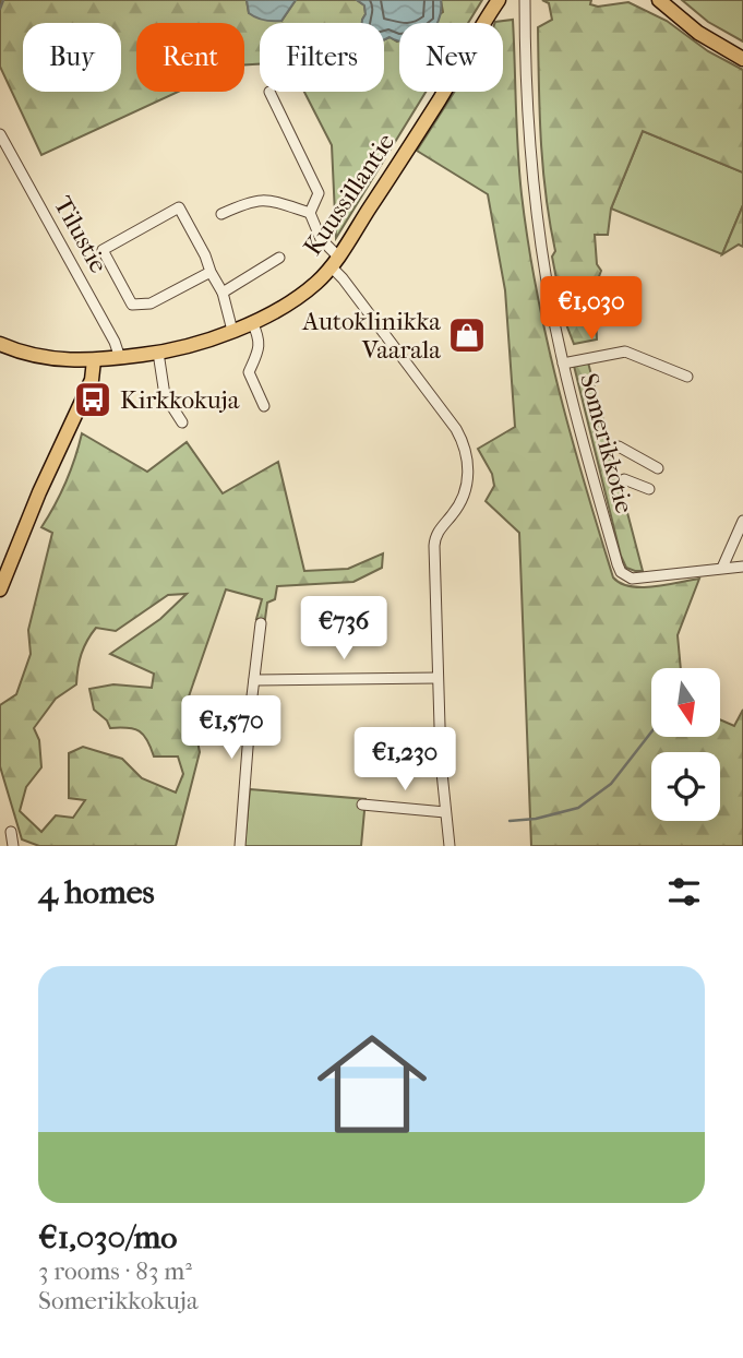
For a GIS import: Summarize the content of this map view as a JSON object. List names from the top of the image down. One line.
{"streets":{"main road":["Kuussillantie"],"street":["Tilustie","Somerikkotie"]},"crossings":[["Kuussillantie","Tilustie"]],"places":{"shop":["Autoklinikka Vaarala"],"bus stop":["Kirkkokuja"]},"north":"bottom","page":{"chip":["Buy","Rent","Filters","New"],"price":["€1,030","€736","€1,570","€1,230"],"heading":"4 homes","list":[{"name":"€1,030/mo","note":"3 rooms · 83 m² · Somerikkokuja"}]}}
